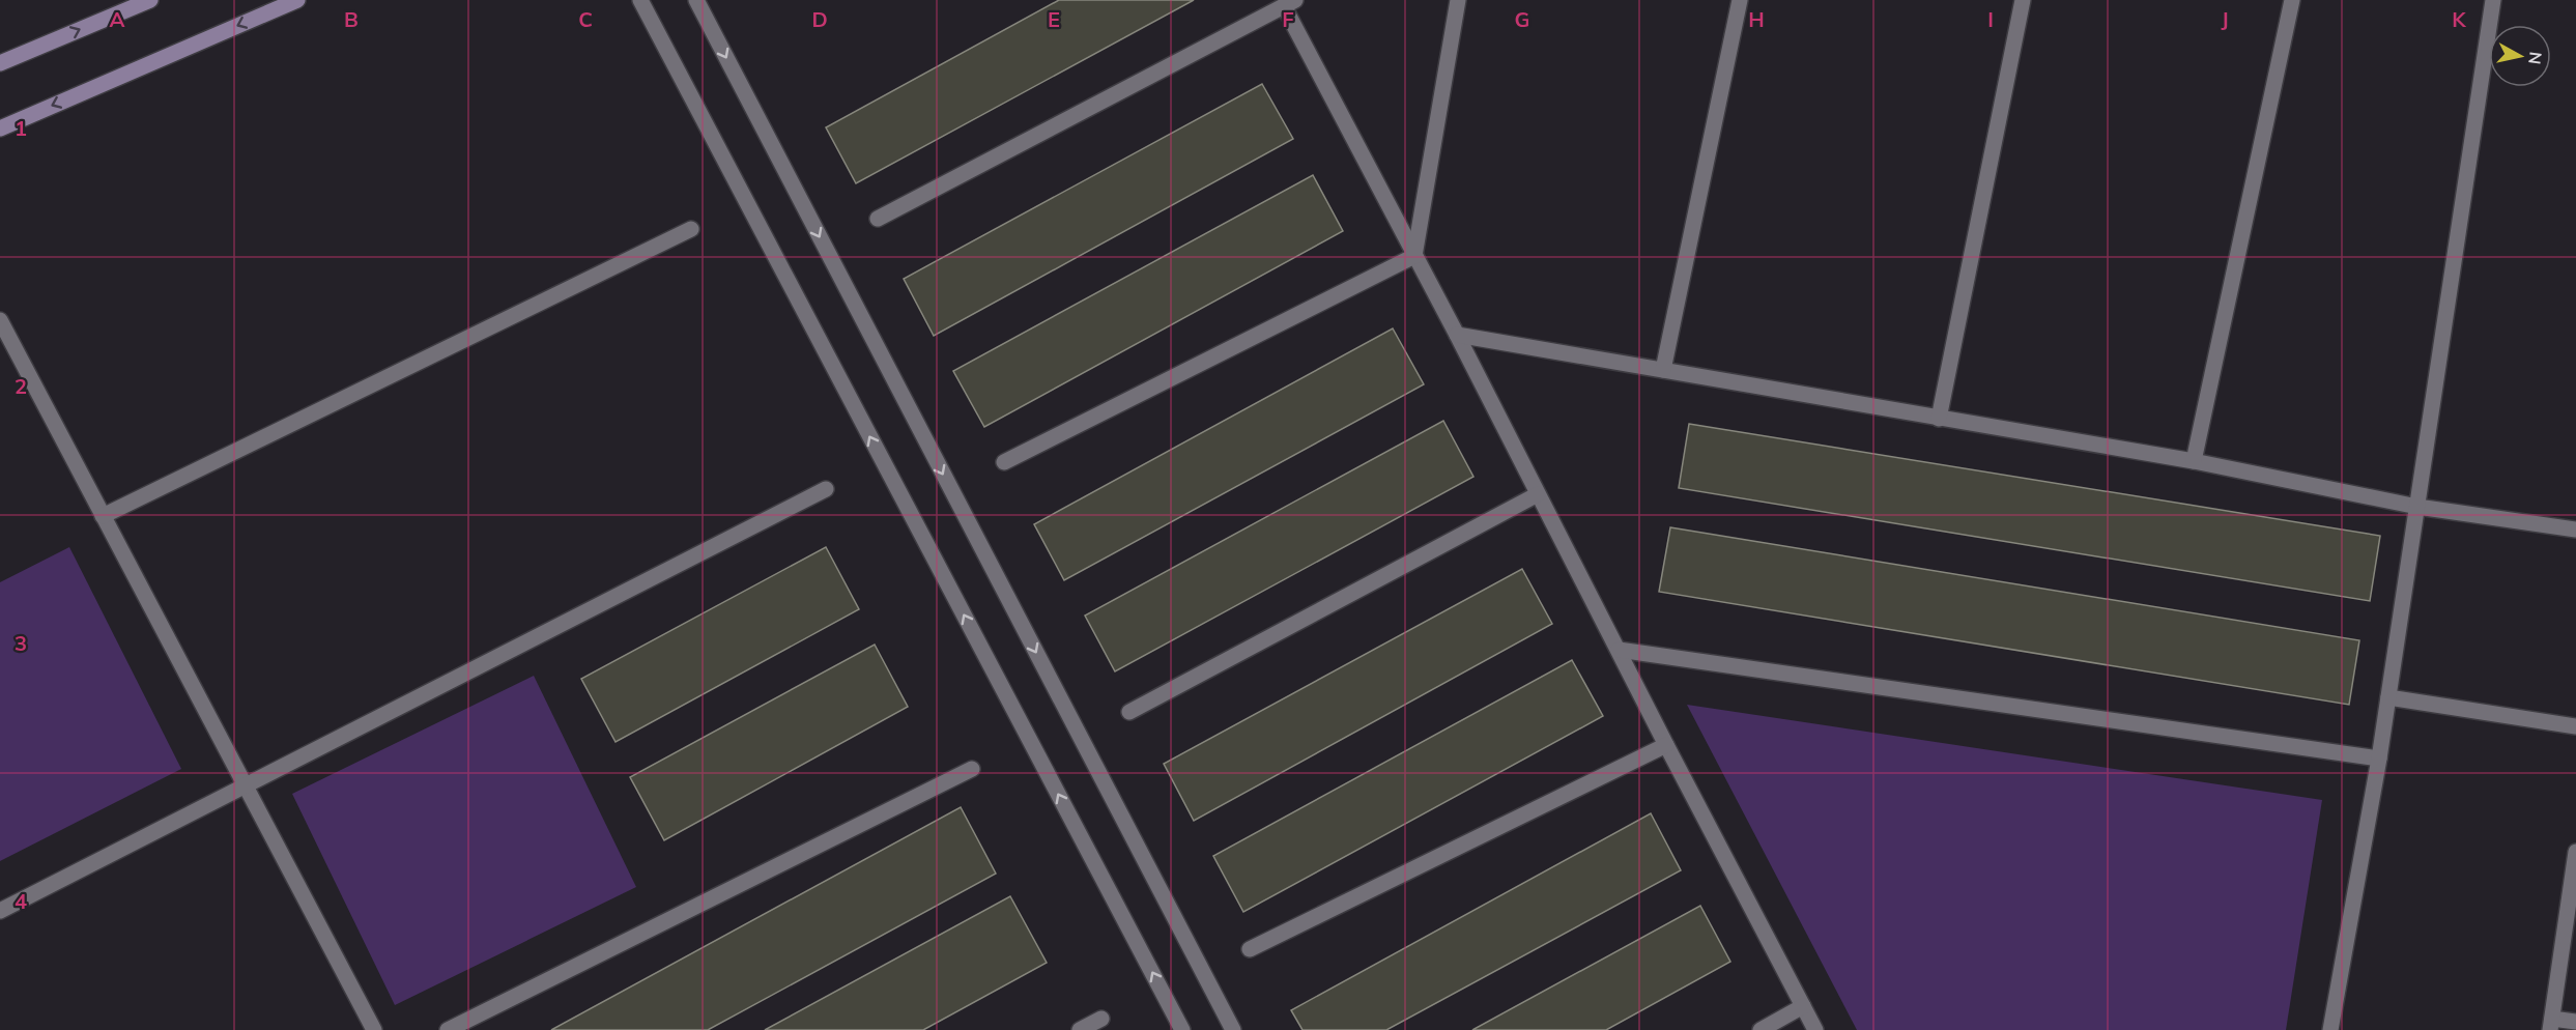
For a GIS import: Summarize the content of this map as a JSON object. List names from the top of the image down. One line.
{"north":"right","grid":{"columns":["A","B","C","D","E","F","G","H","I","J","K"],"rows":["1","2","3","4"]}}
